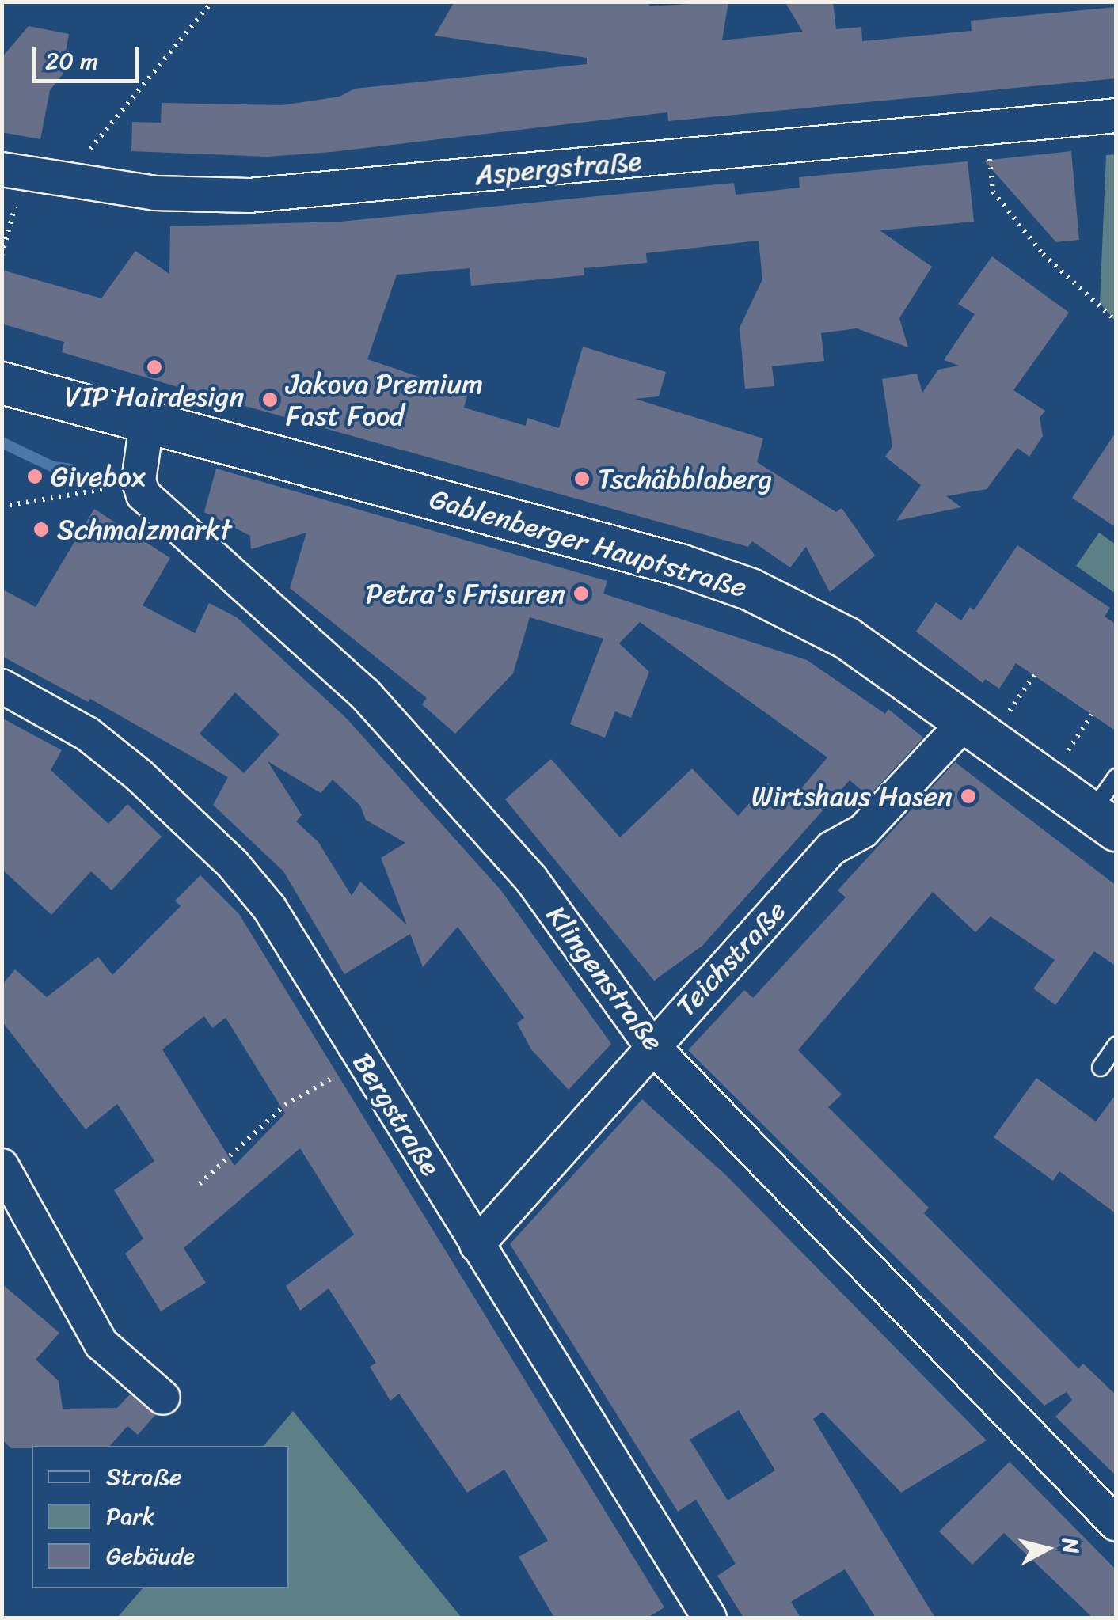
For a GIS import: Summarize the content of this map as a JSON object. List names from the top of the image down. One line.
{"streets":{"street":["Aspergstraße","Gablenberger Hauptstraße","Teichstraße","Klingenstraße","Bergstraße"]},"crossings":[["Gablenberger Hauptstraße","Teichstraße"],["Gablenberger Hauptstraße","Klingenstraße"],["Teichstraße","Klingenstraße"],["Teichstraße","Bergstraße"]],"places":["VIP Hairdesign","Jakova Premium Fast Food","Givebox","Tschäbblaberg","Schmalzmarkt","Petra's Frisuren","Wirtshaus Hasen"],"legend":["Straße","Park","Gebäude"],"scale_bar":"20 m","north":"right"}
